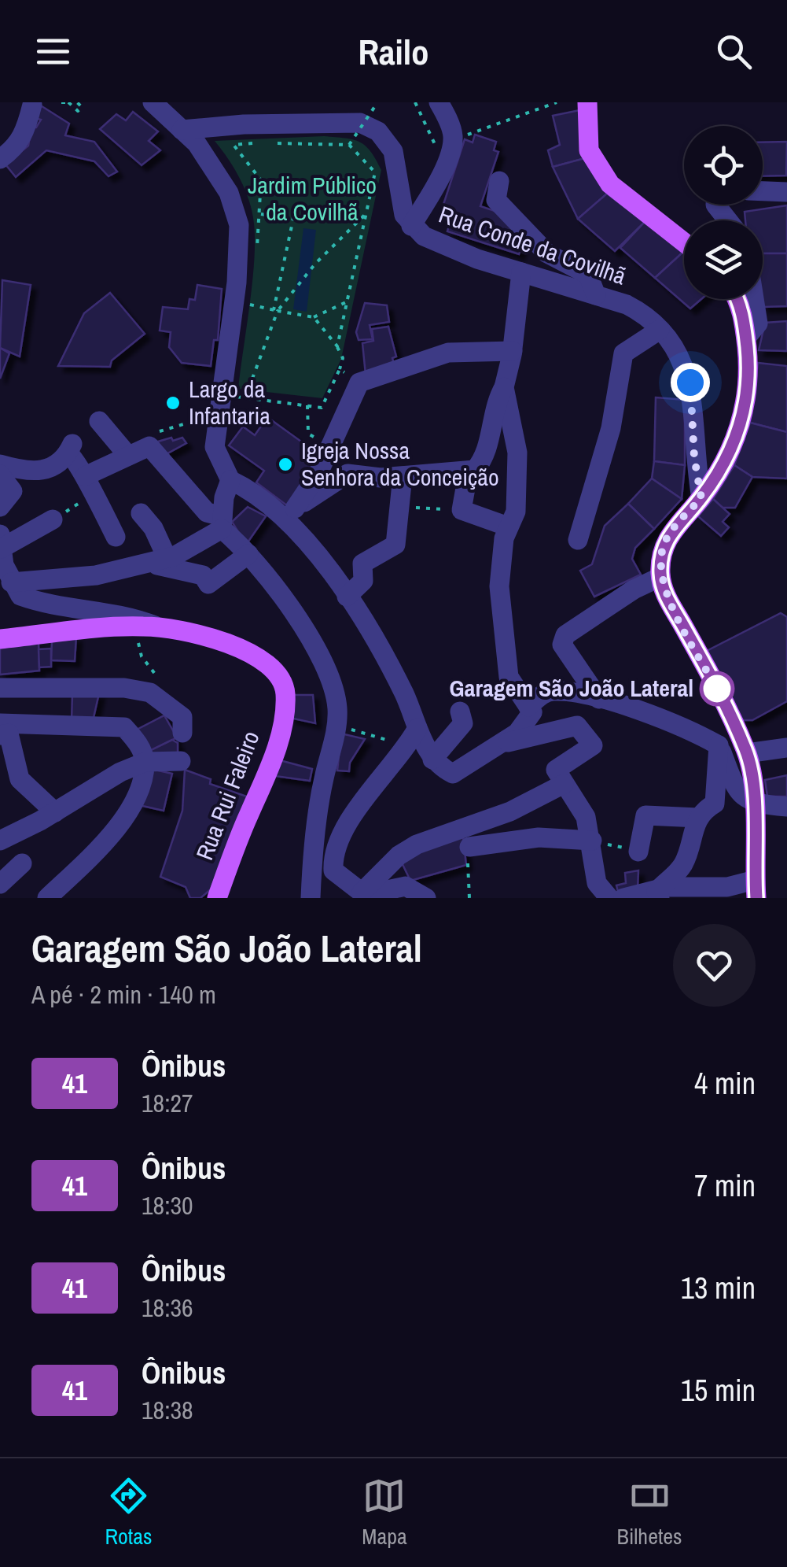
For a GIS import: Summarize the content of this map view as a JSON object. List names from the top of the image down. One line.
{"streets":{"main road":["Rua Rui Faleiro"],"street":["Rua Conde da Covilhã"]},"parks":["Jardim Público da Covilhã"],"places":["Largo da Infantaria","Igreja Nossa Senhora da Conceição","Garagem São João Lateral"],"lines":["bus line 41"],"page":{"header":"Railo","heading":["Garagem São João Lateral","A pé · 2 min · 140 m"],"list":[{"mark":"41","name":"Ônibus","note":"18:27","value":"4 min"},{"mark":"41","name":"Ônibus","note":"18:30","value":"7 min"},{"mark":"41","name":"Ônibus","note":"18:36","value":"13 min"},{"mark":"41","name":"Ônibus","note":"18:38","value":"15 min"}],"tabs":["Rotas","Mapa","Bilhetes"]}}
